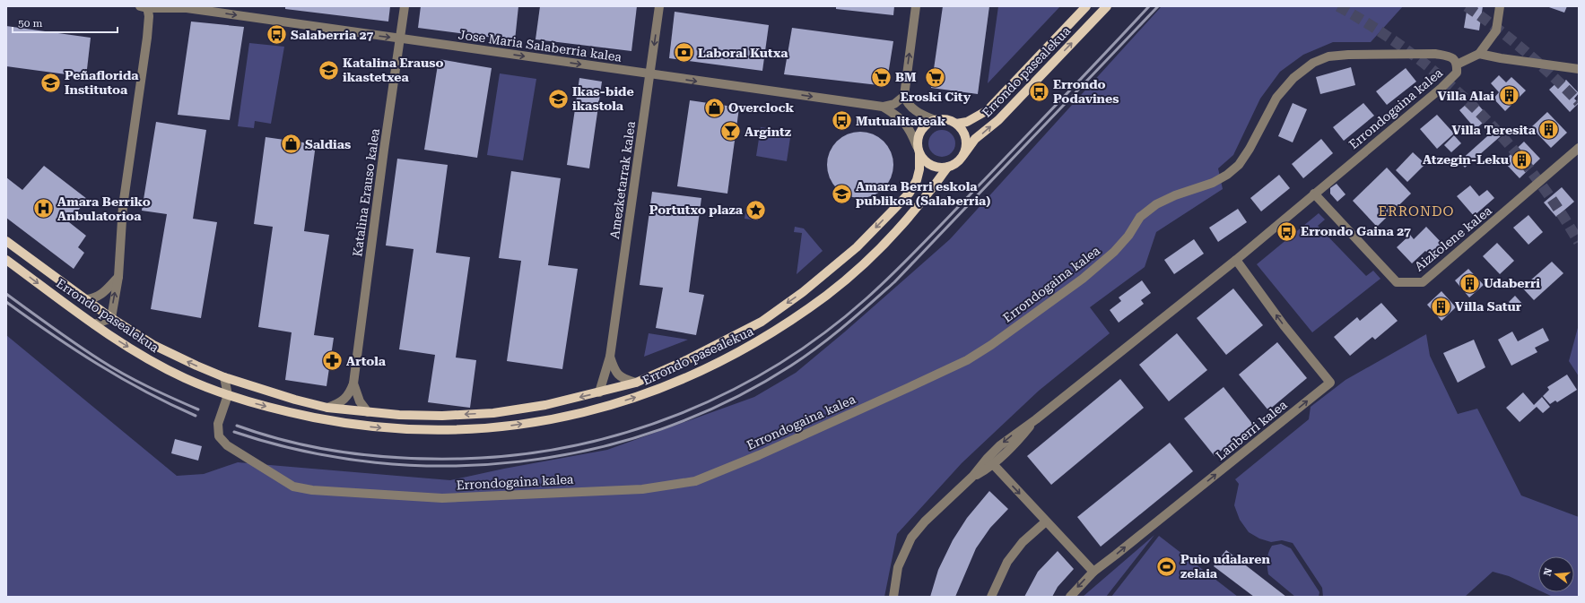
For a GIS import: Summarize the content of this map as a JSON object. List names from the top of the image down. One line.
{"streets":{"main road":["Errondo pasealekua"],"street":["Jose Maria Salaberria kalea","Errondogaina kalea","Amezketarrak kalea","Katalina Erauso kalea","Aizkolene kalea","Lanberri kalea"]},"crossings":[["Jose Maria Salaberria kalea","Errondo pasealekua"],["Jose Maria Salaberria kalea","Amezketarrak kalea"],["Jose Maria Salaberria kalea","Katalina Erauso kalea"],["Errondo pasealekua","Errondogaina kalea"],["Errondo pasealekua","Amezketarrak kalea"],["Errondo pasealekua","Katalina Erauso kalea"],["Errondogaina kalea","Aizkolene kalea"],["Errondogaina kalea","Lanberri kalea"]],"one_way":["Jose Maria Salaberria kalea"],"districts":["ERRONDO"],"places":{"bus stop":["Salaberria 27","Errondo Podavines","Mutualitateak","Errondo Gaina 27"],"bank":["Laboral Kutxa"],"school or university":["Katalina Erauso ikastetxea","Peñaflorida Institutoa","Ikas-bide ikastola","Amara Berri eskola publikoa (Salaberria)"],"supermarket":["BM","Eroski City"],"building":["Villa Alai","Villa Teresita","Atzegin-Leku","Udaberri","Villa Satur"],"shop":["Overclock","Saldias"],"bar":["Argintz"],"hospital":["Amara Berriko Anbulatorioa"],"place":["Portutxo plaza"],"pharmacy":["Artola"],"sports":["Puio udalaren zelaia"]},"scale_bar":"50 m","north":"left"}
